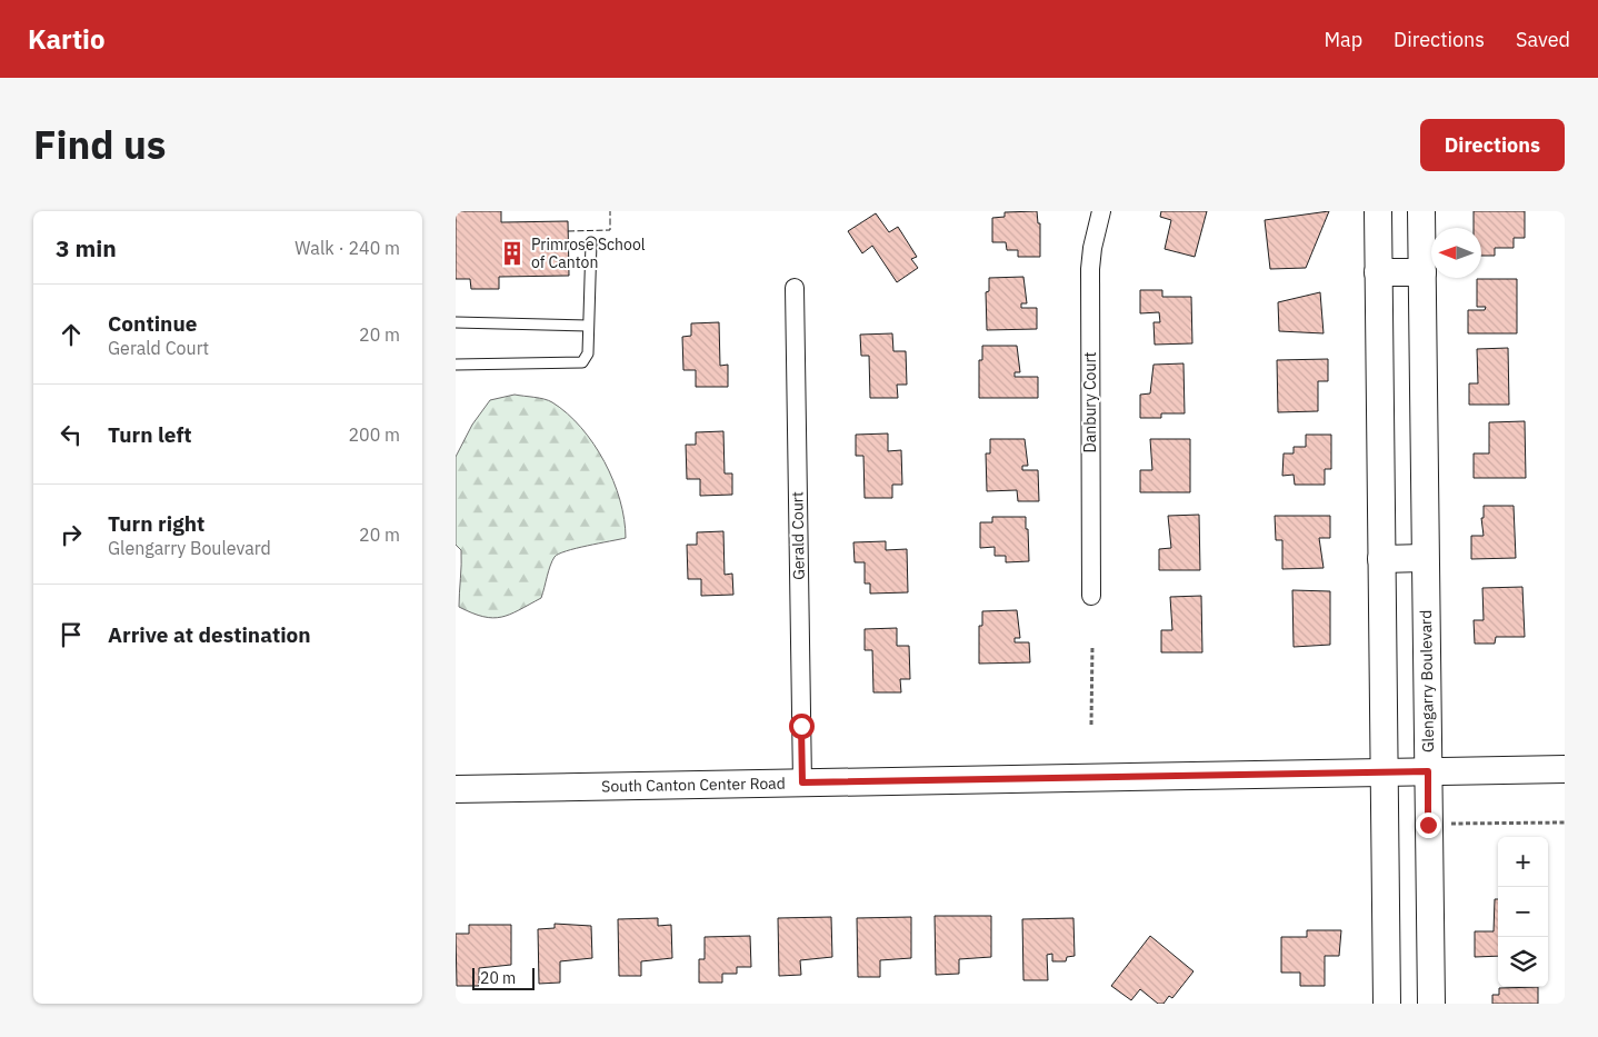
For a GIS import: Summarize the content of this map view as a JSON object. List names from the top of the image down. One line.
{"streets":{"street":["Danbury Court","Gerald Court","Glengarry Boulevard","South Canton Center Road"]},"crossings":[["Gerald Court","South Canton Center Road"],["Glengarry Boulevard","South Canton Center Road"]],"places":{"building":["Primrose School of Canton"]},"scale_bar":"20 m","north":"left","page":{"header":"Kartio","nav":["Map","Directions","Saved"],"title":"Find us","buttons":"Directions","heading":["3 min","Walk · 240 m"],"list":[["Continue","Gerald Court","20 m"],["Turn left","200 m"],["Turn right","Glengarry Boulevard","20 m"],"Arrive at destination"],"map_buttons":["+","−"],"scale":"20 m"}}
